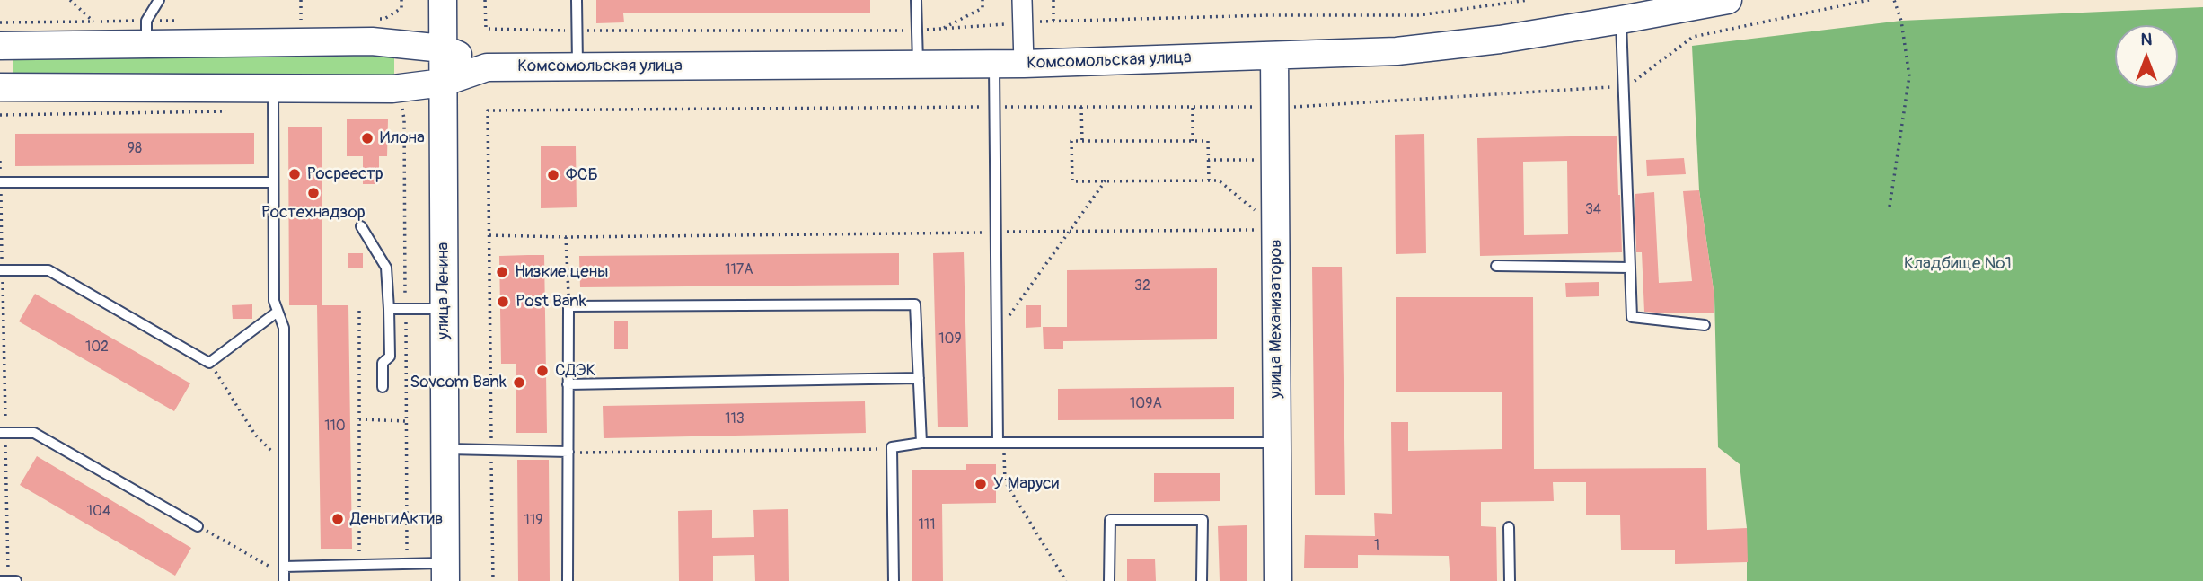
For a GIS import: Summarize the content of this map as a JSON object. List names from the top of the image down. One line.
{"streets":{"main road":["Комсомольская улица","улица Ленина","улица Механизаторов"]},"crossings":[["Комсомольская улица","улица Ленина"],["Комсомольская улица","улица Механизаторов"]],"parks":["Кладбище №1"],"places":["Илона","Росреестр","ФСБ","Ростехнадзор","Низкие цены","Post Bank","СДЭК","Sovcom Bank","У Маруси","ДеньгиАктив"],"house_numbers":["98","34","117А","32","109","102","109А","113","110","104","119","111","1"],"north":"top"}
